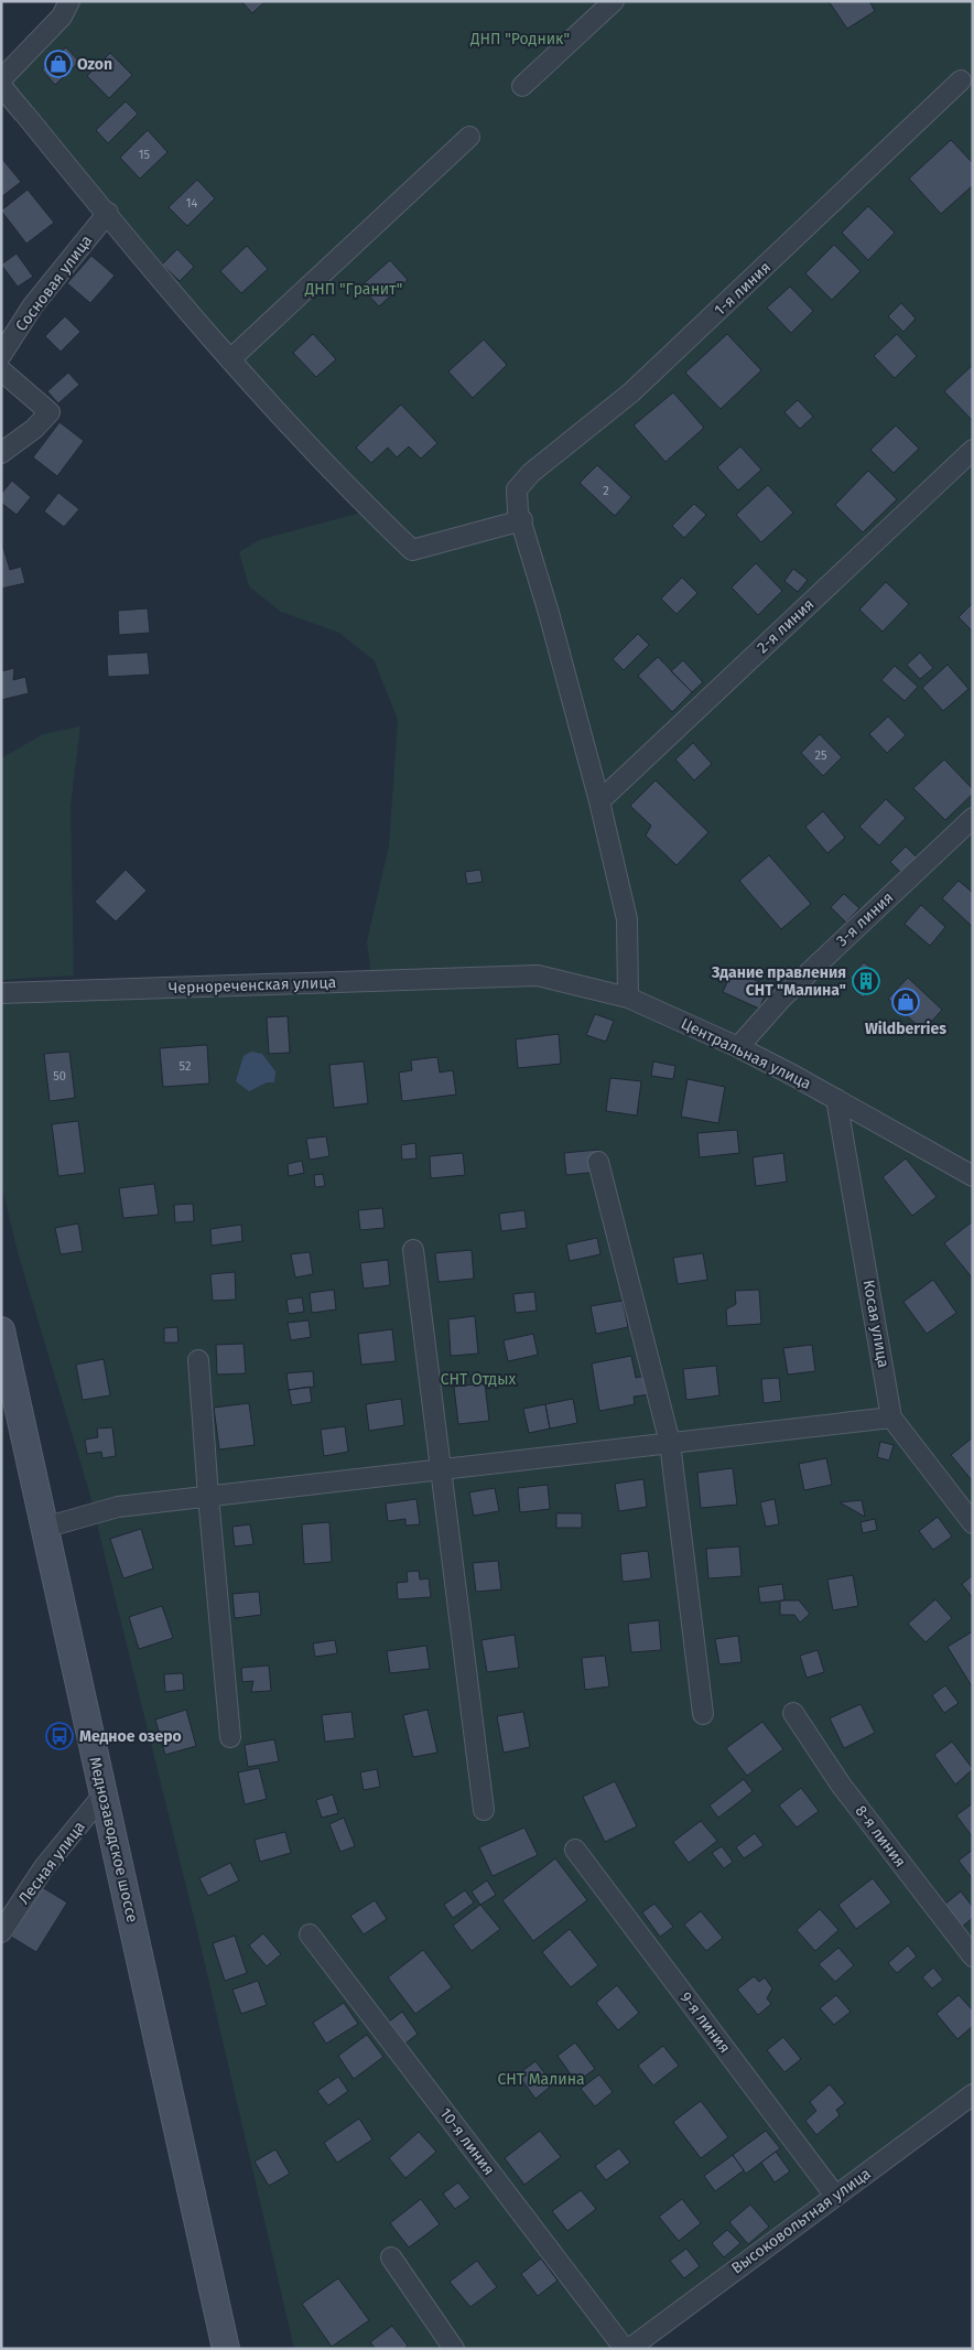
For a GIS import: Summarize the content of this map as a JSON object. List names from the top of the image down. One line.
{"streets":{"main road":["Меднозаводское шоссе"],"street":["Сосновая улица","1-я линия","2-я линия","3-я линия","Чернореченская улица","Центральная улица","Косая улица","8-я линия","Лесная улица","9-я линия","10-я линия","Высоковольтная улица"]},"crossings":[["3-я линия","Центральная улица"],["Чернореченская улица","Центральная улица"],["Центральная улица","Косая улица"],["Меднозаводское шоссе","Лесная улица"],["9-я линия","Высоковольтная улица"]],"parks":["ДНП \"Родник\"","ДНП \"Гранит\"","СНТ Отдых","СНТ Малина"],"places":{"shop":["Ozon","Wildberries"],"building":["Здание правления СНТ \"Малина\""],"bus stop":["Медное озеро"]},"house_numbers":["15","14","2","25","52","50"]}
